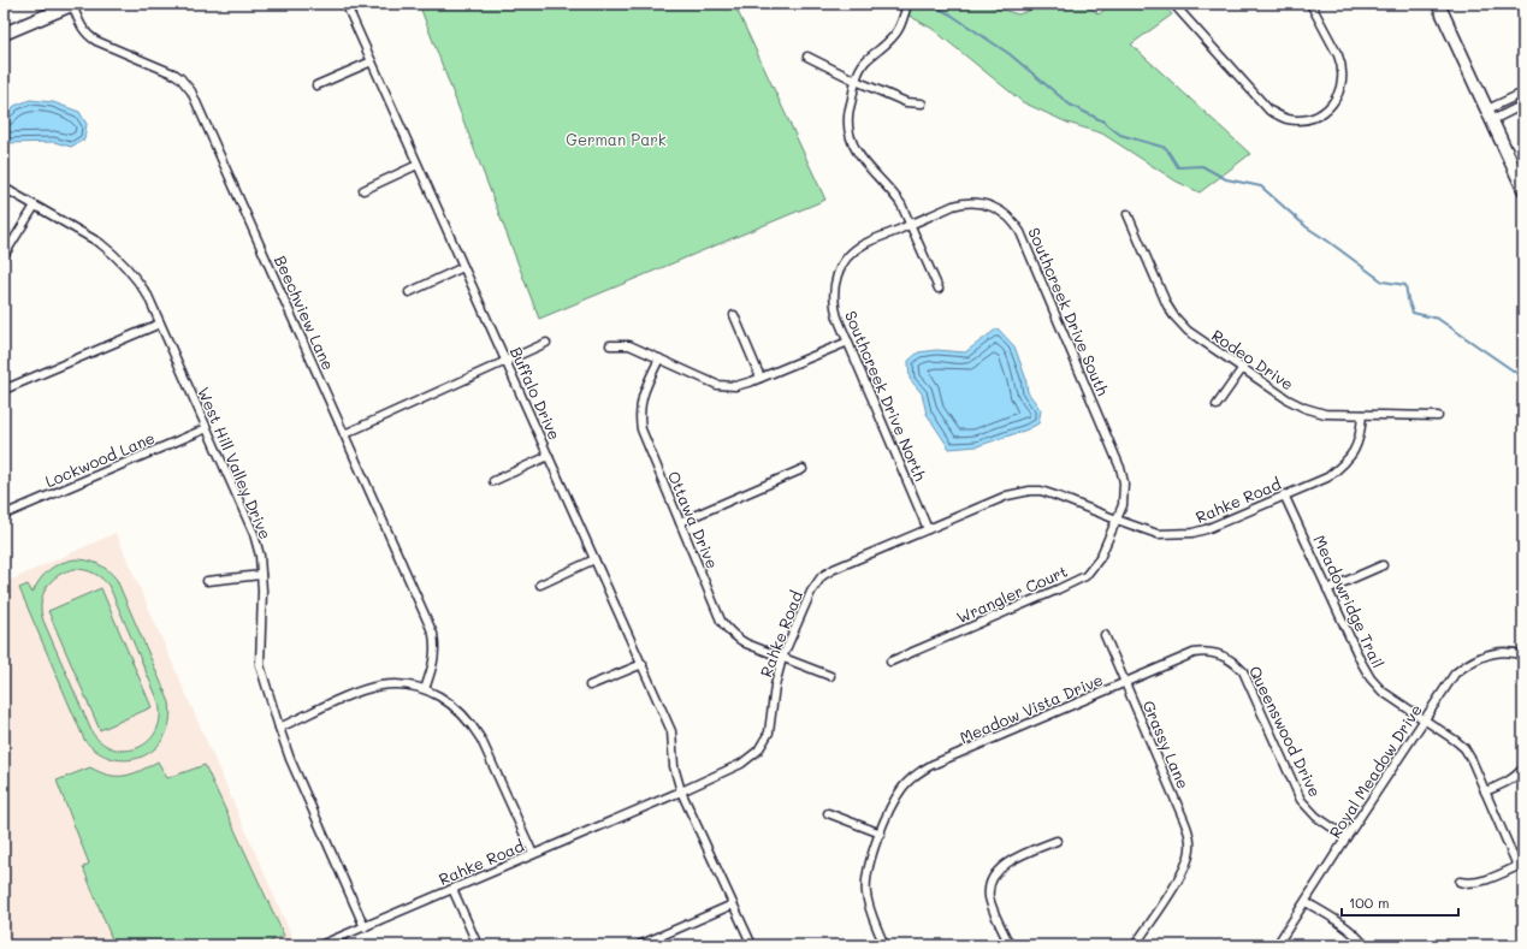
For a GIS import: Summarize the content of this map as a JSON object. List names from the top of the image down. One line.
{"streets":{"street":["Southcreek Drive South","Beechview Lane","Rodeo Drive","Buffalo Drive","Southcreek Drive North","Lockwood Lane","West Hill Valley Drive","Rahke Road","Ottawa Drive","Wrangler Court","Meadowridge Trail","Meadow Vista Drive","Queenswood Drive","Grassy Lane","Royal Meadow Drive"]},"crossings":[["Southcreek Drive South","Southcreek Drive North"],["Southcreek Drive South","Rahke Road"],["Southcreek Drive South","Wrangler Court"],["Rodeo Drive","Rahke Road"],["Buffalo Drive","Rahke Road"],["Southcreek Drive North","Rahke Road"],["Lockwood Lane","West Hill Valley Drive"],["West Hill Valley Drive","Rahke Road"],["Rahke Road","Ottawa Drive"],["Rahke Road","Wrangler Court"],["Rahke Road","Meadowridge Trail"],["Meadowridge Trail","Royal Meadow Drive"],["Meadow Vista Drive","Queenswood Drive"],["Meadow Vista Drive","Grassy Lane"],["Queenswood Drive","Royal Meadow Drive"]],"parks":["German Park"],"scale_bar":"100 m"}
